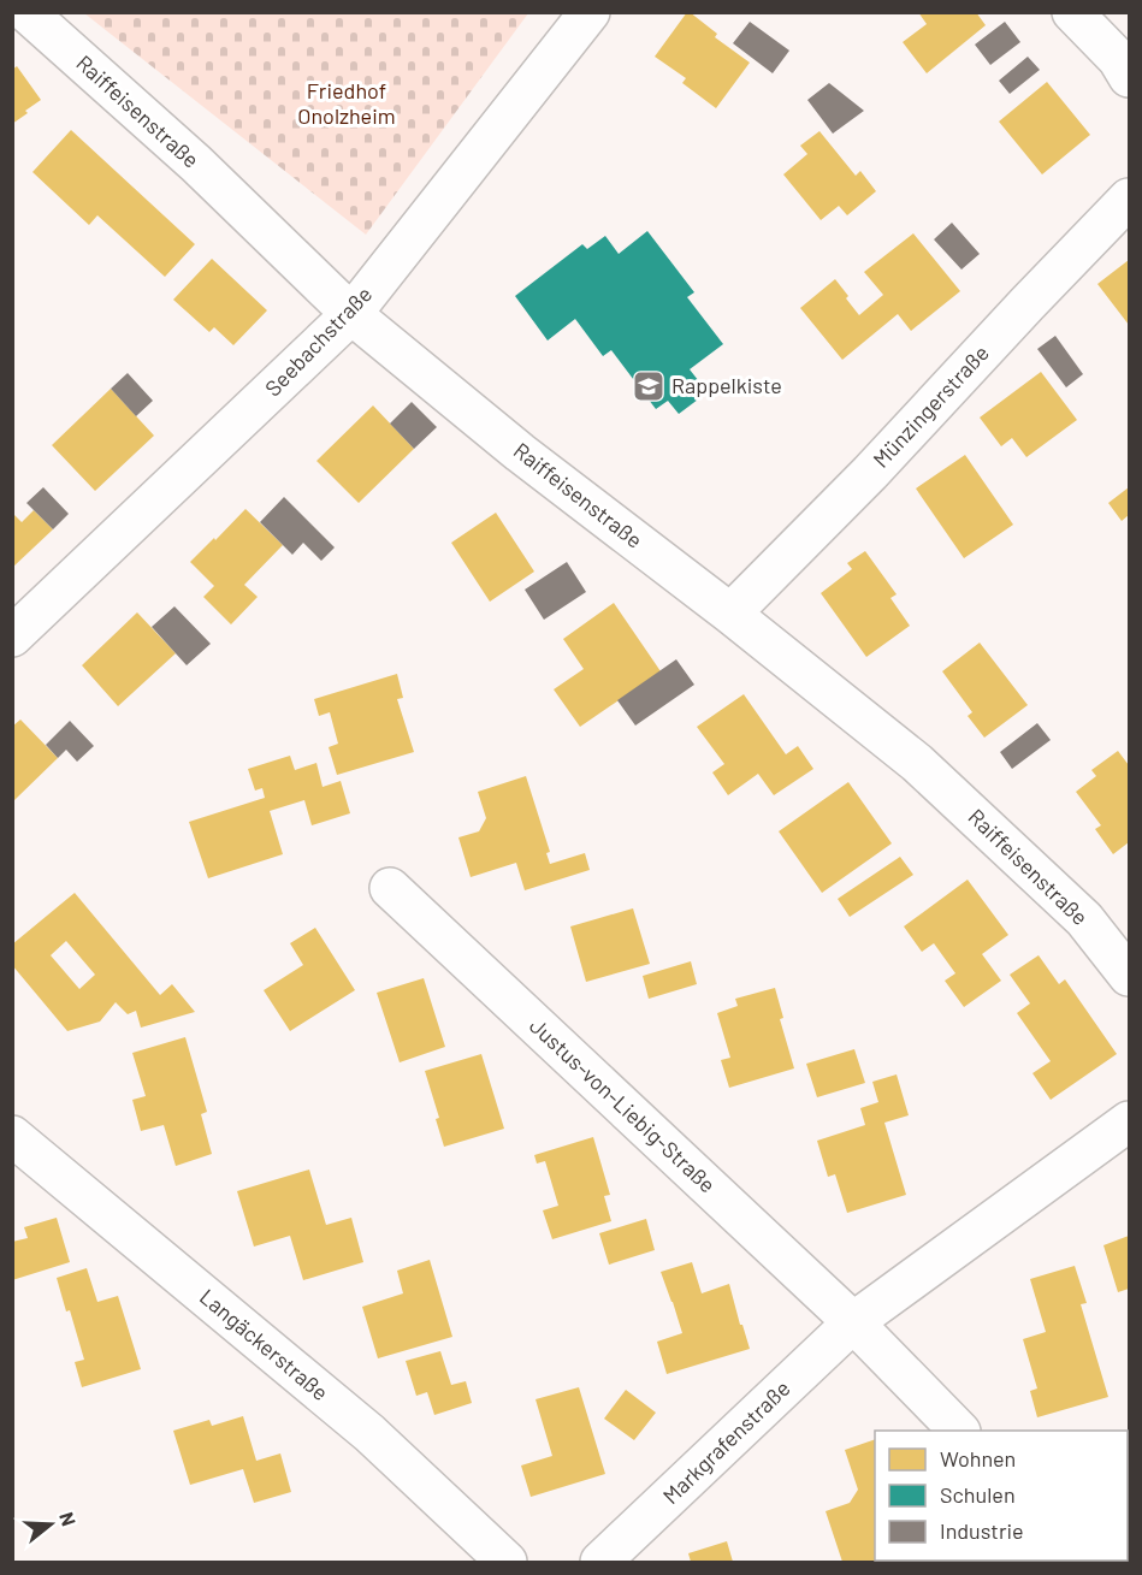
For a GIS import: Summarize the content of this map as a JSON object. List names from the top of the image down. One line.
{"streets":{"street":["Raiffeisenstraße","Seebachstraße","Münzingerstraße","Justus-von-Liebig-Straße","Langäckerstraße","Markgrafenstraße"]},"crossings":[["Raiffeisenstraße","Seebachstraße"],["Raiffeisenstraße","Münzingerstraße"],["Justus-von-Liebig-Straße","Markgrafenstraße"]],"parks":["Friedhof Onolzheim"],"places":{"school or university":["Rappelkiste"]},"legend":["Wohnen","Schulen","Industrie"],"north":"right"}
